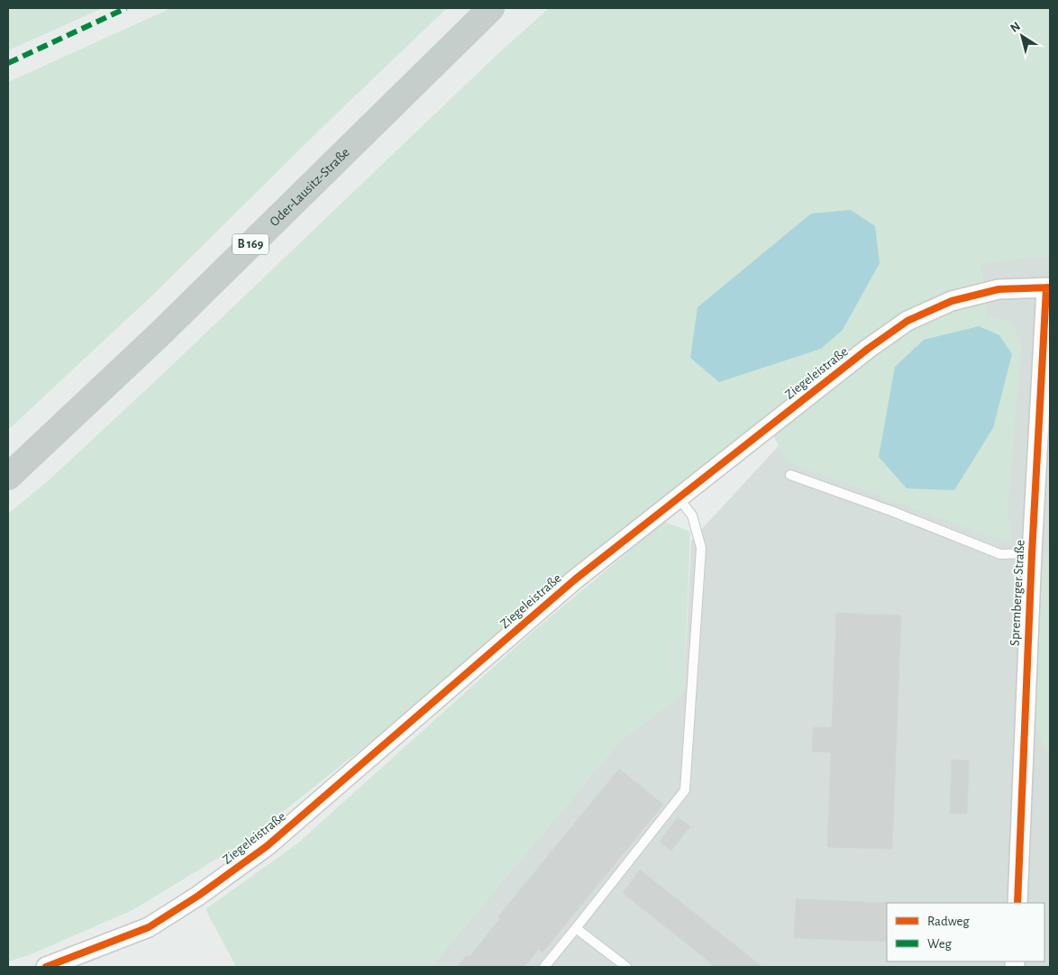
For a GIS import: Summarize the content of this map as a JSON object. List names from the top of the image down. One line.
{"streets":{"highway":["Oder-Lausitz-Straße","B 169"],"street":["Ziegeleistraße","Spremberger Straße"]},"crossings":[["Ziegeleistraße","Spremberger Straße"]],"legend":["Radweg","Weg"],"north":"top left"}
